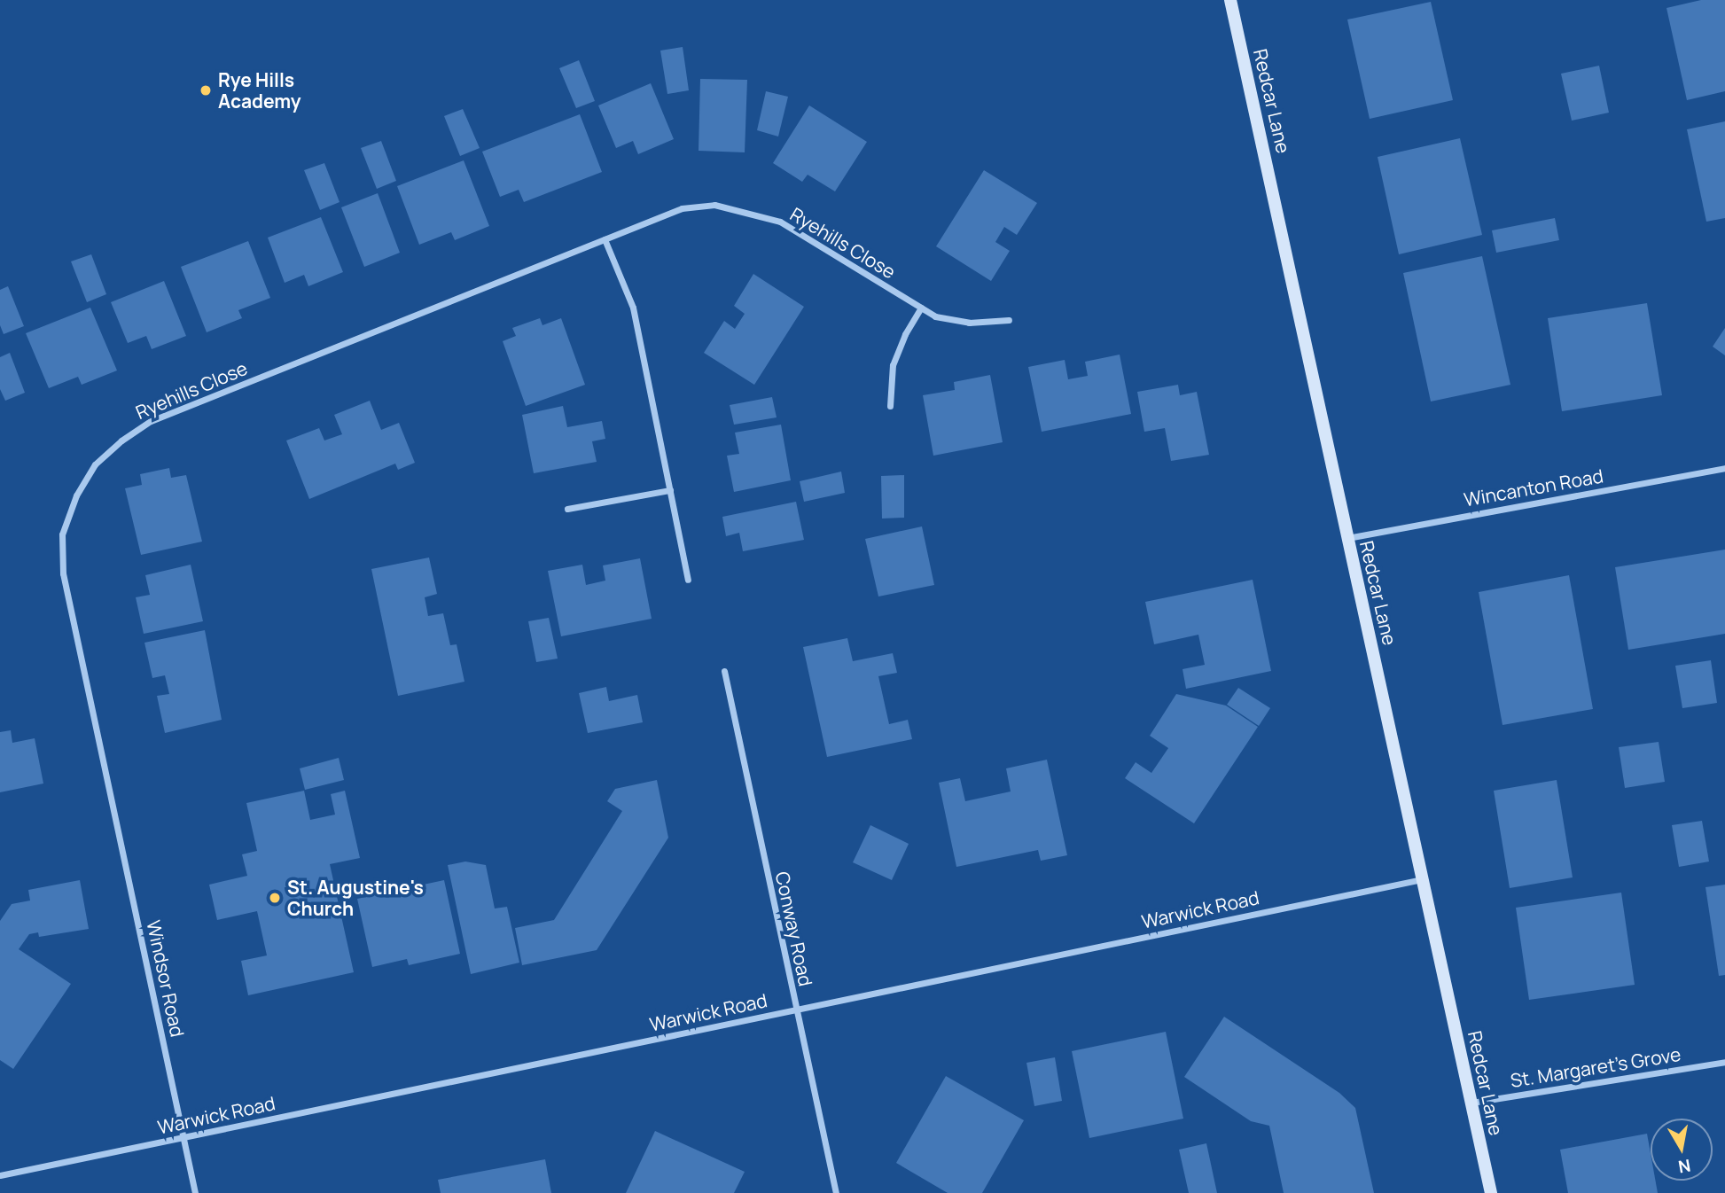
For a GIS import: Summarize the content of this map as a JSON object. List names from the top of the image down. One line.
{"streets":{"main road":["Redcar Lane"],"street":["Ryehills Close","Wincanton Road","Warwick Road","Conway Road","Windsor Road","St. Margaret's Grove"]},"crossings":[["Redcar Lane","Wincanton Road"],["Redcar Lane","Warwick Road"],["Redcar Lane","St. Margaret's Grove"],["Ryehills Close","Windsor Road"],["Warwick Road","Conway Road"],["Warwick Road","Windsor Road"]],"places":["Rye Hills Academy","St. Augustine's Church"],"north":"bottom"}
